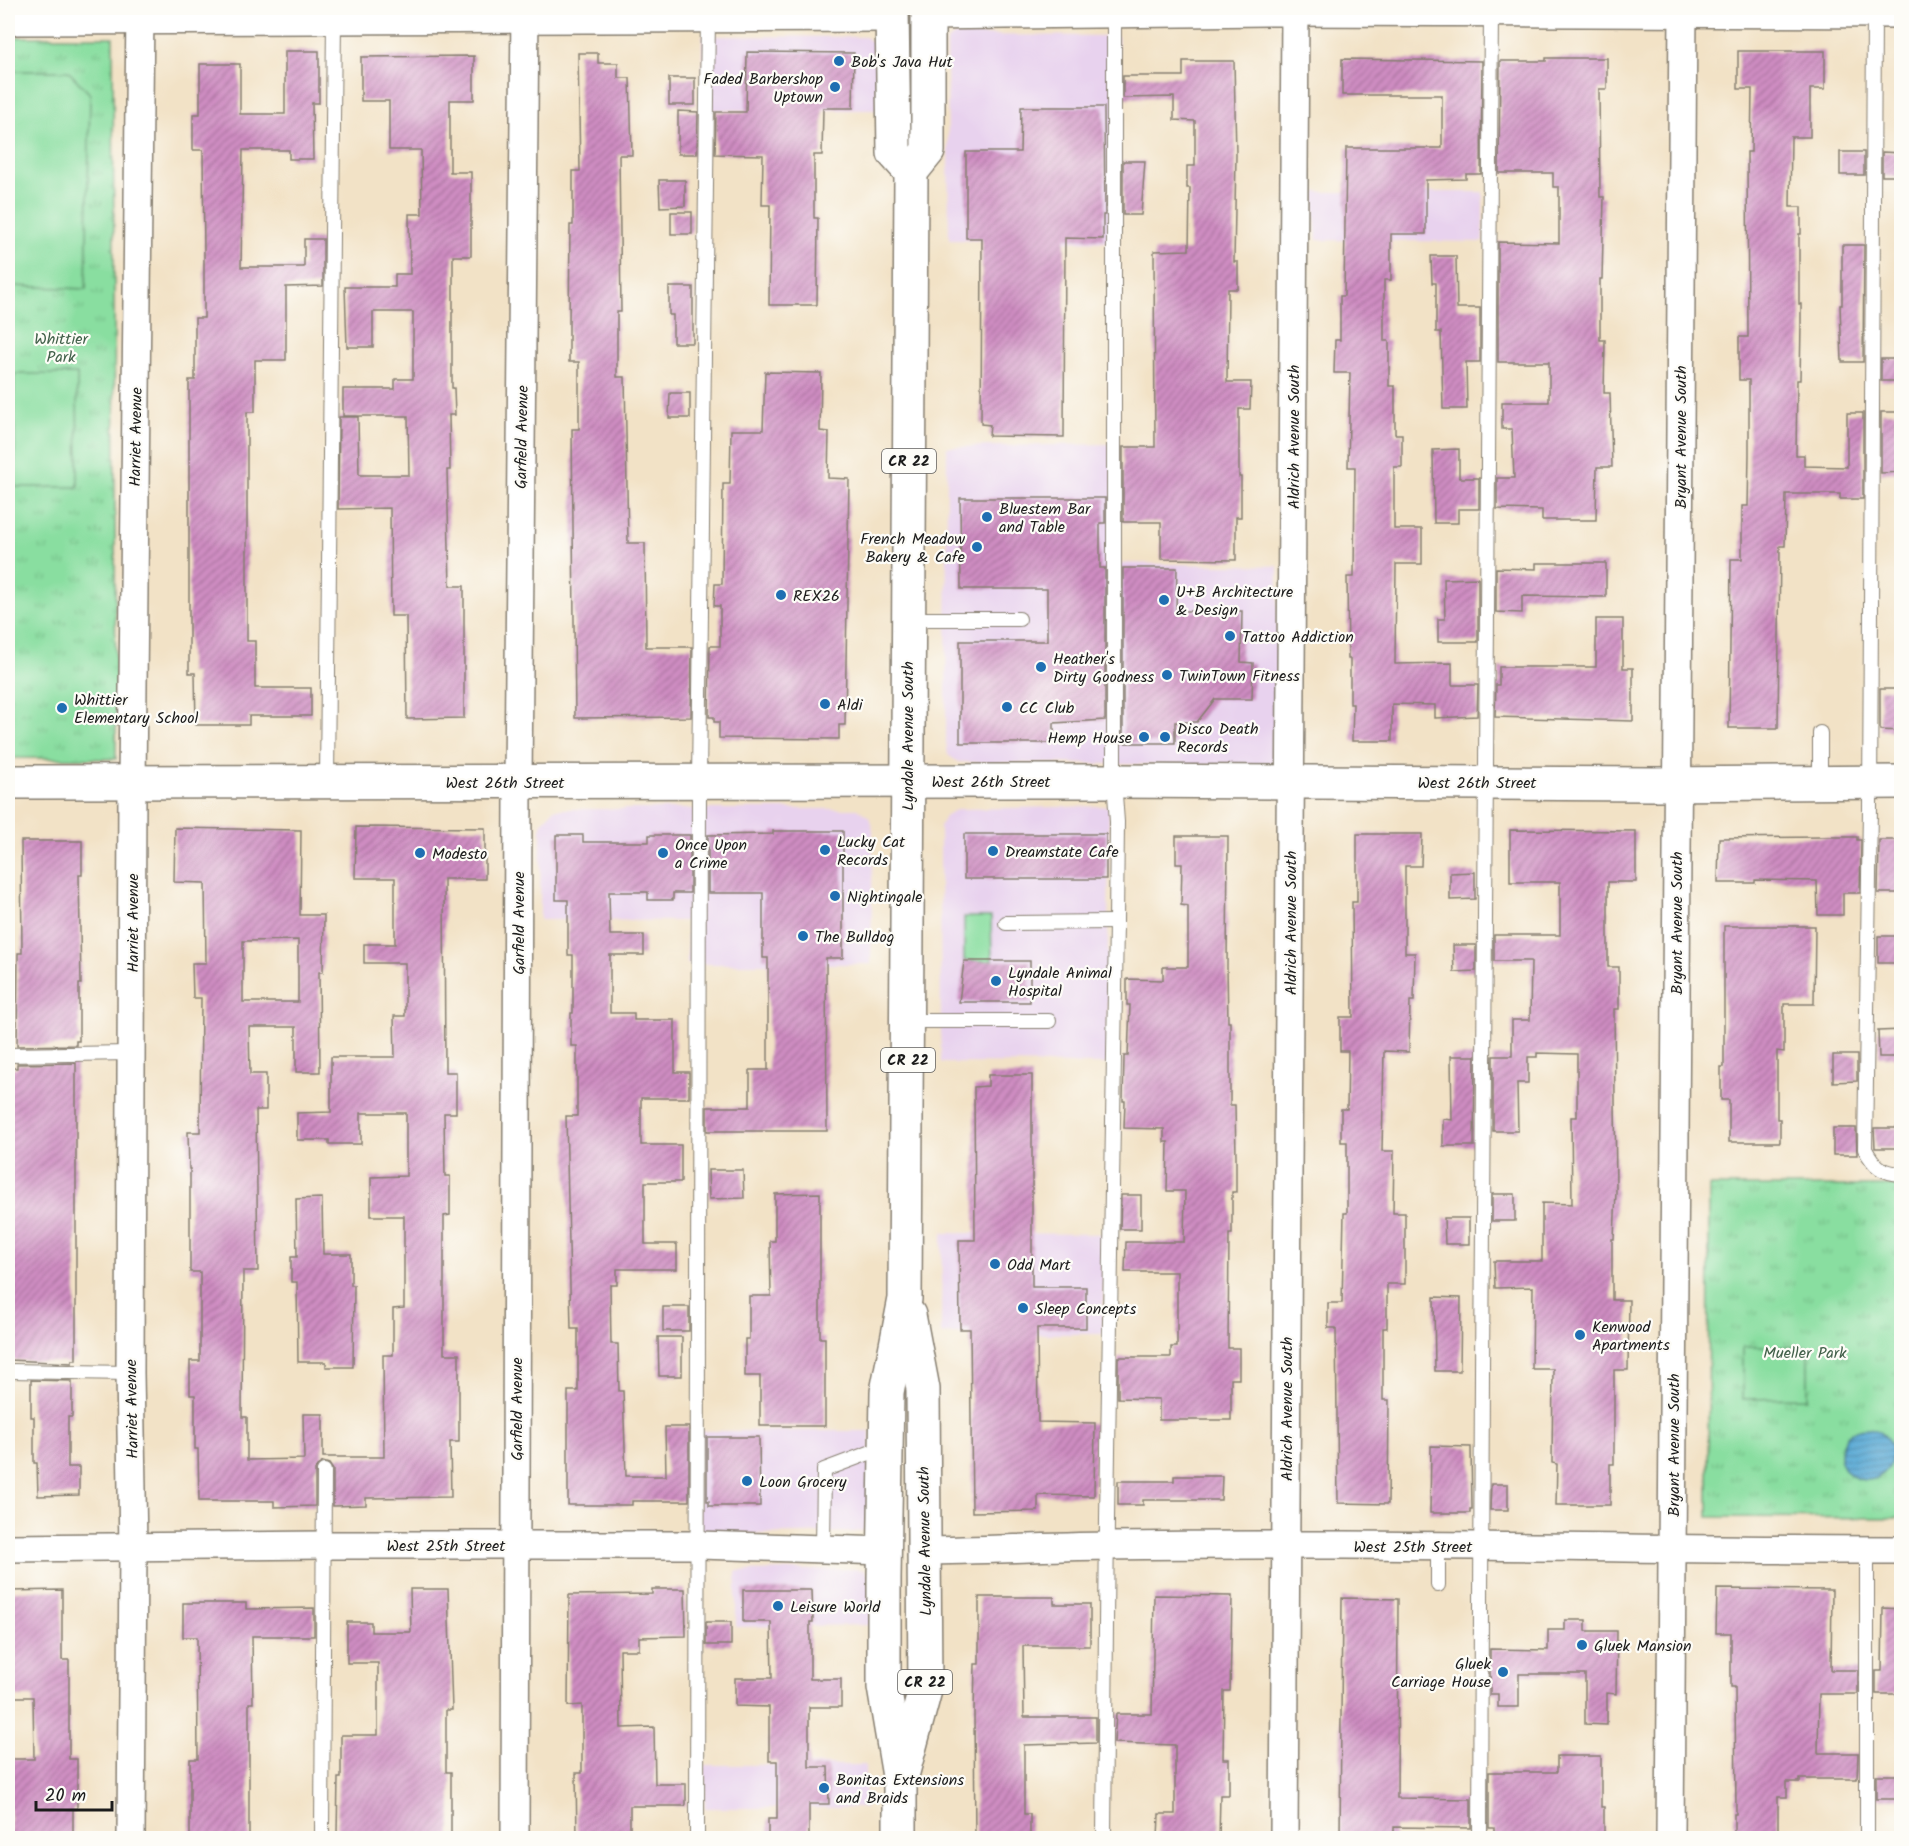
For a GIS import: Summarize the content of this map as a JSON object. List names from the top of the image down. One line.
{"streets":{"main road":["CR 22","Lyndale Avenue South","West 26th Street"],"street":["Harriet Avenue","Garfield Avenue","Aldrich Avenue South","Bryant Avenue South","West 25th Street"]},"crossings":[["Harriet Avenue","West 26th Street"],["Harriet Avenue","West 25th Street"],["Garfield Avenue","West 26th Street"],["Garfield Avenue","West 25th Street"],["Aldrich Avenue South","West 26th Street"],["Aldrich Avenue South","West 25th Street"],["Bryant Avenue South","West 26th Street"],["Bryant Avenue South","West 25th Street"],["Lyndale Avenue South","West 26th Street"],["Lyndale Avenue South","West 25th Street"]],"parks":["Whittier Park","Mueller Park"],"places":["Bob's Java Hut","Faded Barbershop Uptown","Bluestem Bar and Table","French Meadow Bakery & Cafe","REX26","U+B Architecture & Design","Tattoo Addiction","Heather's Dirty Goodness","TwinTown Fitness","Aldi","CC Club","Whittier Elementary School","Hemp House","Disco Death Records","Lucky Cat Records","Dreamstate Cafe","Modesto","Once Upon a Crime","Nightingale","The Bulldog","Lyndale Animal Hospital","Odd Mart","Sleep Concepts","Kenwood Apartments","Loon Grocery","Leisure World","Gluek Mansion","Gluek Carriage House","Bonitas Extensions and Braids"],"scale_bar":"20 m"}
